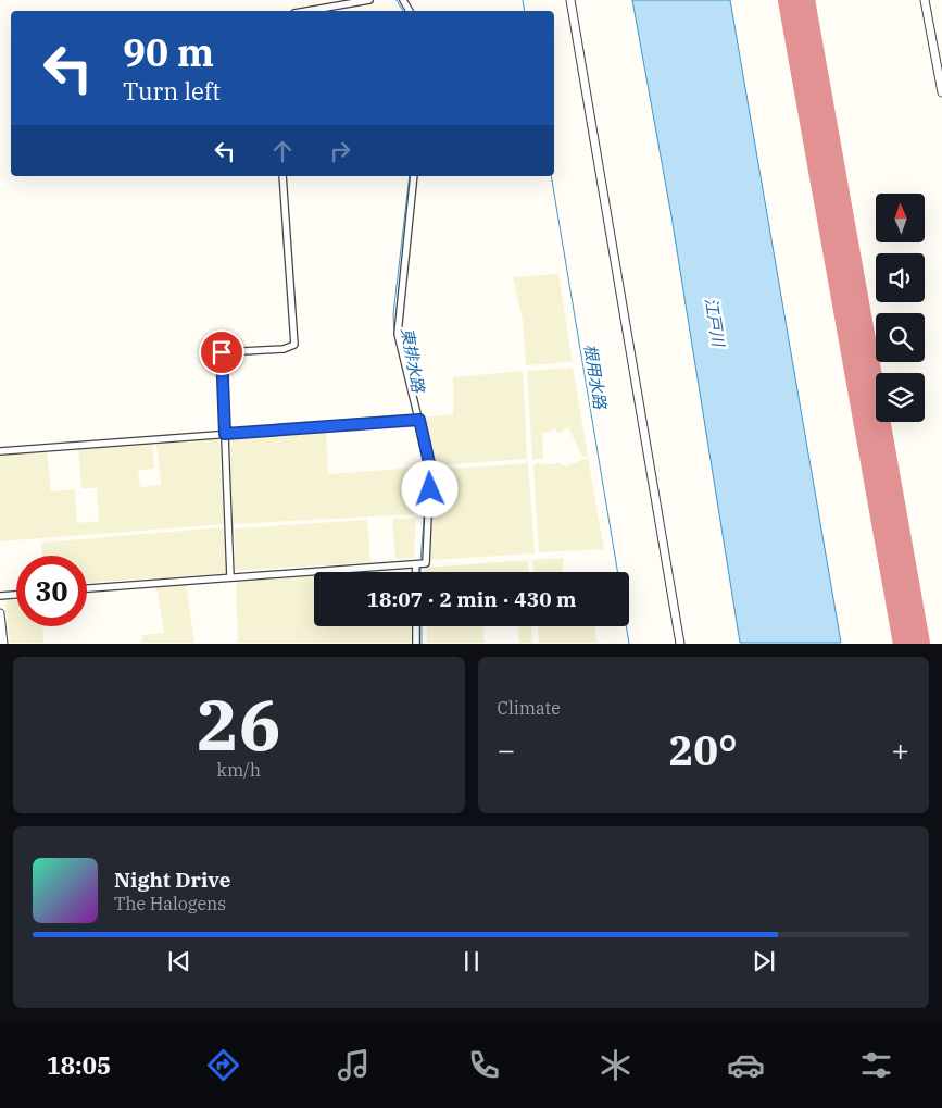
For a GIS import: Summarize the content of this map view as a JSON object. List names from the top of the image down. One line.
{"water":["江戸川","東排水路","根用水路"],"north":"top","page":{"turn":["90 m","Turn left"],"limit":"30","trip":"18:07 · 2 min · 430 m","tile":[["26","km/h"],"Climate"],"heat":["−","20°","+"],"song":["Night Drive","The Halogens"],"tabs":"18:05"}}
